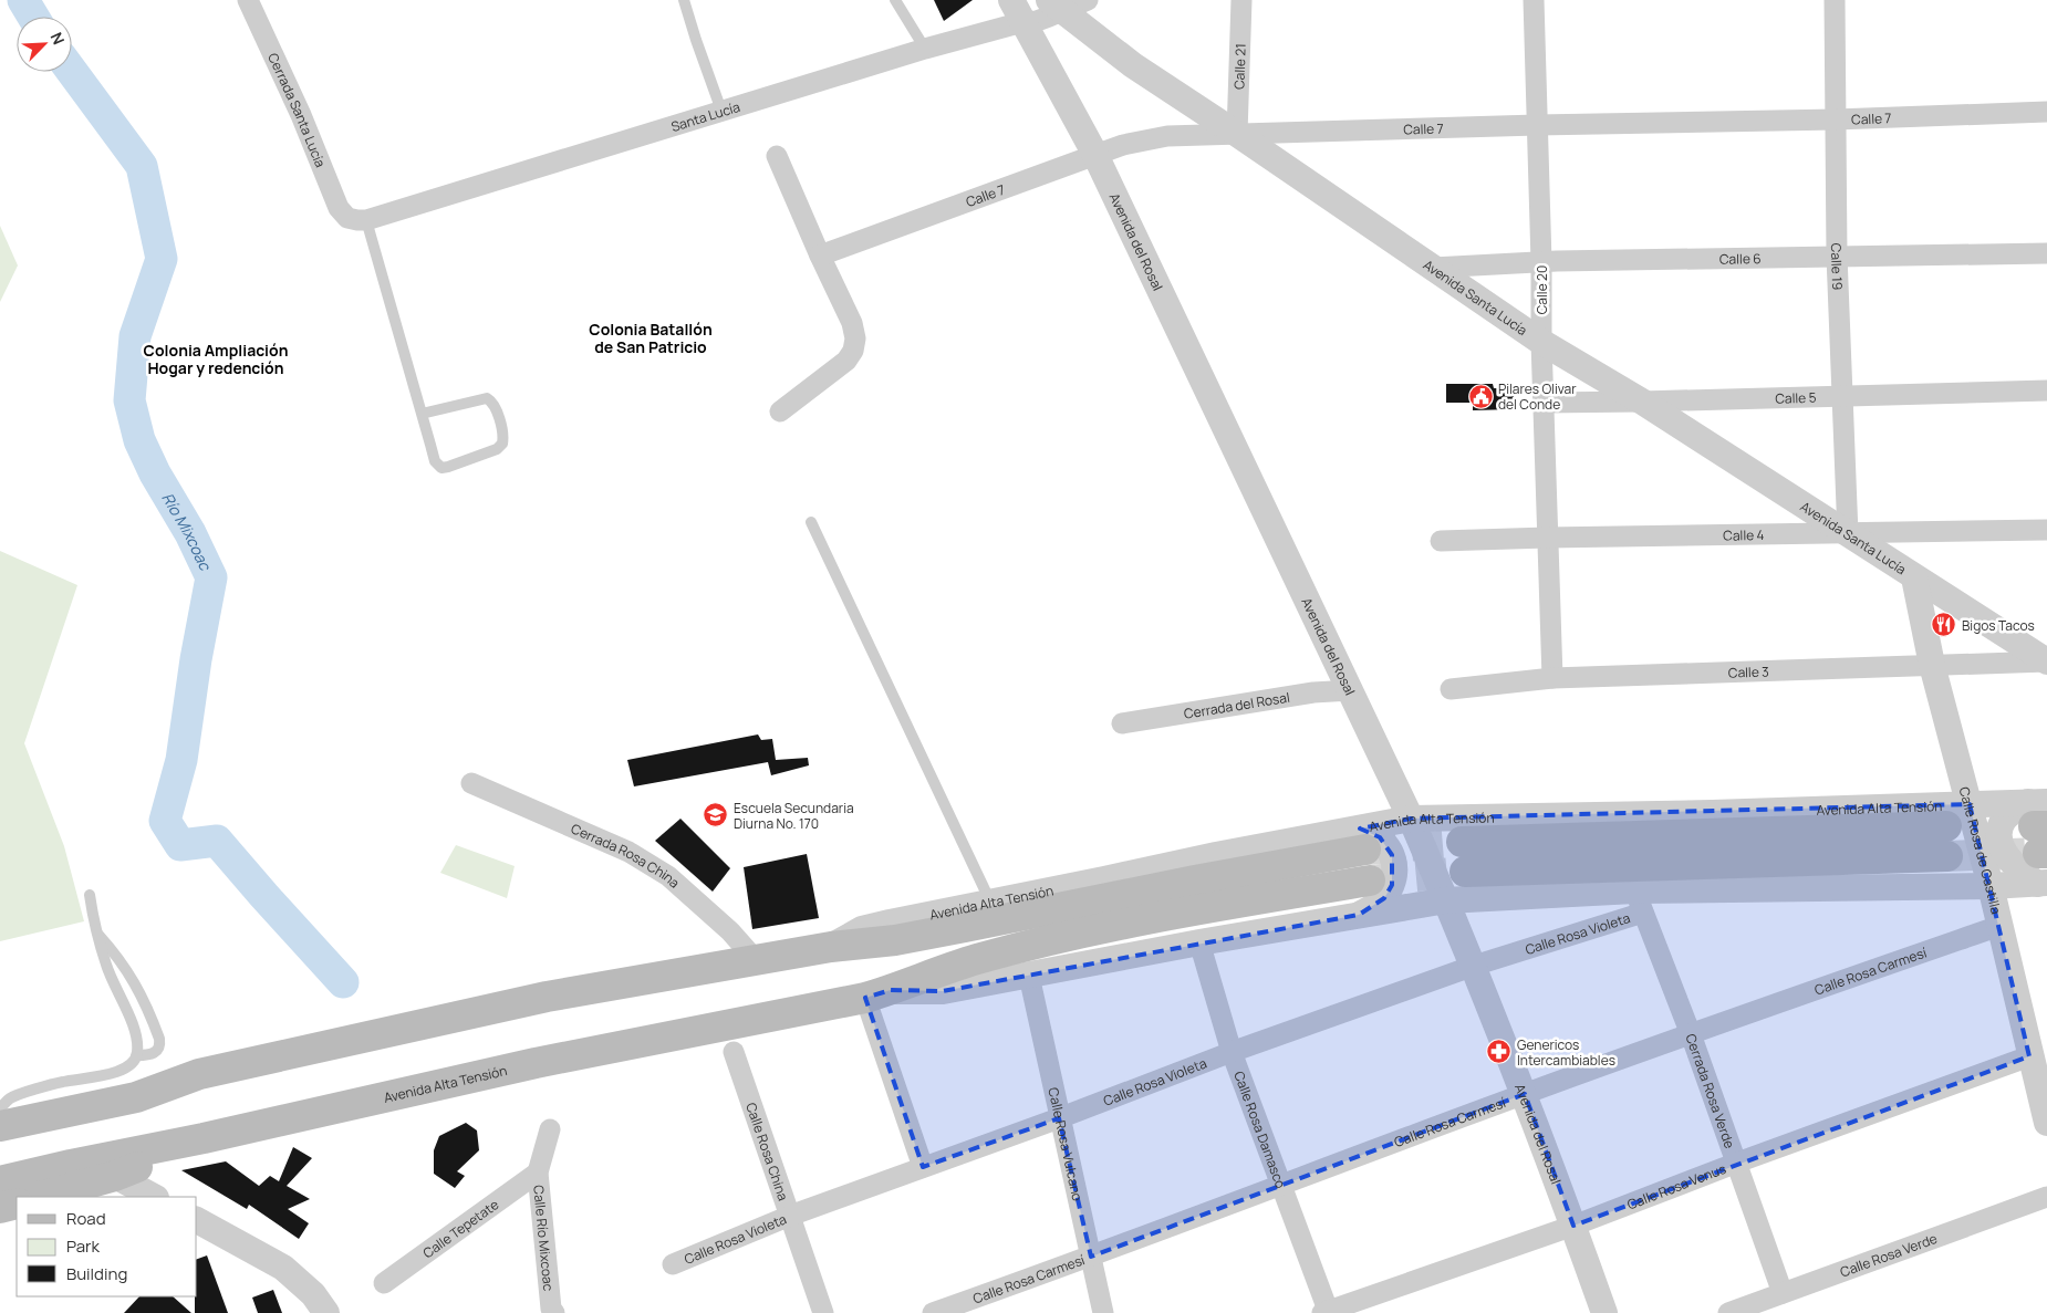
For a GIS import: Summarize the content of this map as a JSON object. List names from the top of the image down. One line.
{"streets":{"main road":["Avenida Alta Tensión"],"street":["Calle 21","Cerrada Santa Lucía","Santa Lucía","Calle 7","Avenida del Rosal","Calle 6","Calle 19","Calle 20","Avenida Santa Lucía","Calle 5","Calle 4","Calle 3","Cerrada del Rosal","Calle Rosa de Castilla","Cerrada Rosa China","Calle Rosa Violeta","Calle Rosa Carmesí","Cerrada Rosa Verde","Calle Rosa Damasco","Calle Rosa Vulcano","Calle Rosa China","Calle Rosa Venus","Calle Tepetate","Calle Río Mixcoac","Calle Rosa Verde"]},"crossings":[["Calle 21","Calle 7"],["Calle 21","Avenida Santa Lucía"],["Cerrada Santa Lucía","Santa Lucía"],["Santa Lucía","Avenida del Rosal"],["Santa Lucía","Avenida Santa Lucía"],["Calle 7","Avenida del Rosal"],["Calle 7","Calle 19"],["Calle 7","Calle 20"],["Calle 7","Avenida Santa Lucía"],["Avenida del Rosal","Cerrada del Rosal"],["Avenida del Rosal","Avenida Alta Tensión"],["Avenida del Rosal","Calle Rosa Violeta"],["Avenida del Rosal","Calle Rosa Carmesí"],["Avenida del Rosal","Calle Rosa Venus"],["Calle 6","Calle 19"],["Calle 6","Calle 20"],["Calle 6","Avenida Santa Lucía"],["Calle 19","Avenida Santa Lucía"],["Calle 19","Calle 5"],["Calle 19","Calle 4"],["Calle 20","Avenida Santa Lucía"],["Calle 20","Calle 5"],["Calle 20","Calle 4"],["Calle 20","Calle 3"],["Avenida Santa Lucía","Calle 5"],["Avenida Santa Lucía","Calle 4"],["Avenida Santa Lucía","Calle 3"],["Avenida Santa Lucía","Calle Rosa de Castilla"],["Calle 3","Calle Rosa de Castilla"],["Avenida Alta Tensión","Calle Rosa de Castilla"],["Avenida Alta Tensión","Cerrada Rosa China"],["Avenida Alta Tensión","Calle Rosa Violeta"],["Avenida Alta Tensión","Cerrada Rosa Verde"],["Avenida Alta Tensión","Calle Rosa Damasco"],["Avenida Alta Tensión","Calle Rosa Vulcano"],["Avenida Alta Tensión","Calle Rosa China"],["Calle Rosa de Castilla","Calle Rosa Carmesí"],["Calle Rosa de Castilla","Calle Rosa Venus"],["Calle Rosa Violeta","Cerrada Rosa Verde"],["Calle Rosa Violeta","Calle Rosa Damasco"],["Calle Rosa Violeta","Calle Rosa Vulcano"],["Calle Rosa Violeta","Calle Rosa China"],["Calle Rosa Carmesí","Cerrada Rosa Verde"],["Calle Rosa Carmesí","Calle Rosa Damasco"],["Calle Rosa Carmesí","Calle Rosa Vulcano"],["Cerrada Rosa Verde","Calle Rosa Venus"],["Cerrada Rosa Verde","Calle Rosa Verde"],["Calle Rosa Damasco","Calle Rosa Venus"],["Calle Tepetate","Calle Río Mixcoac"]],"districts":["Colonia Batallón de San Patricio","Colonia Ampliación Hogar y redención"],"water":["Río Mixcoac"],"places":{"public building":["Pilares Olivar del Conde"],"restaurant":["Bigos Tacos"],"school or university":["Escuela Secundaria Diurna No. 170"],"pharmacy":["Genericos Intercambiables"]},"legend":["Road","Park","Building"],"north":"top right"}
